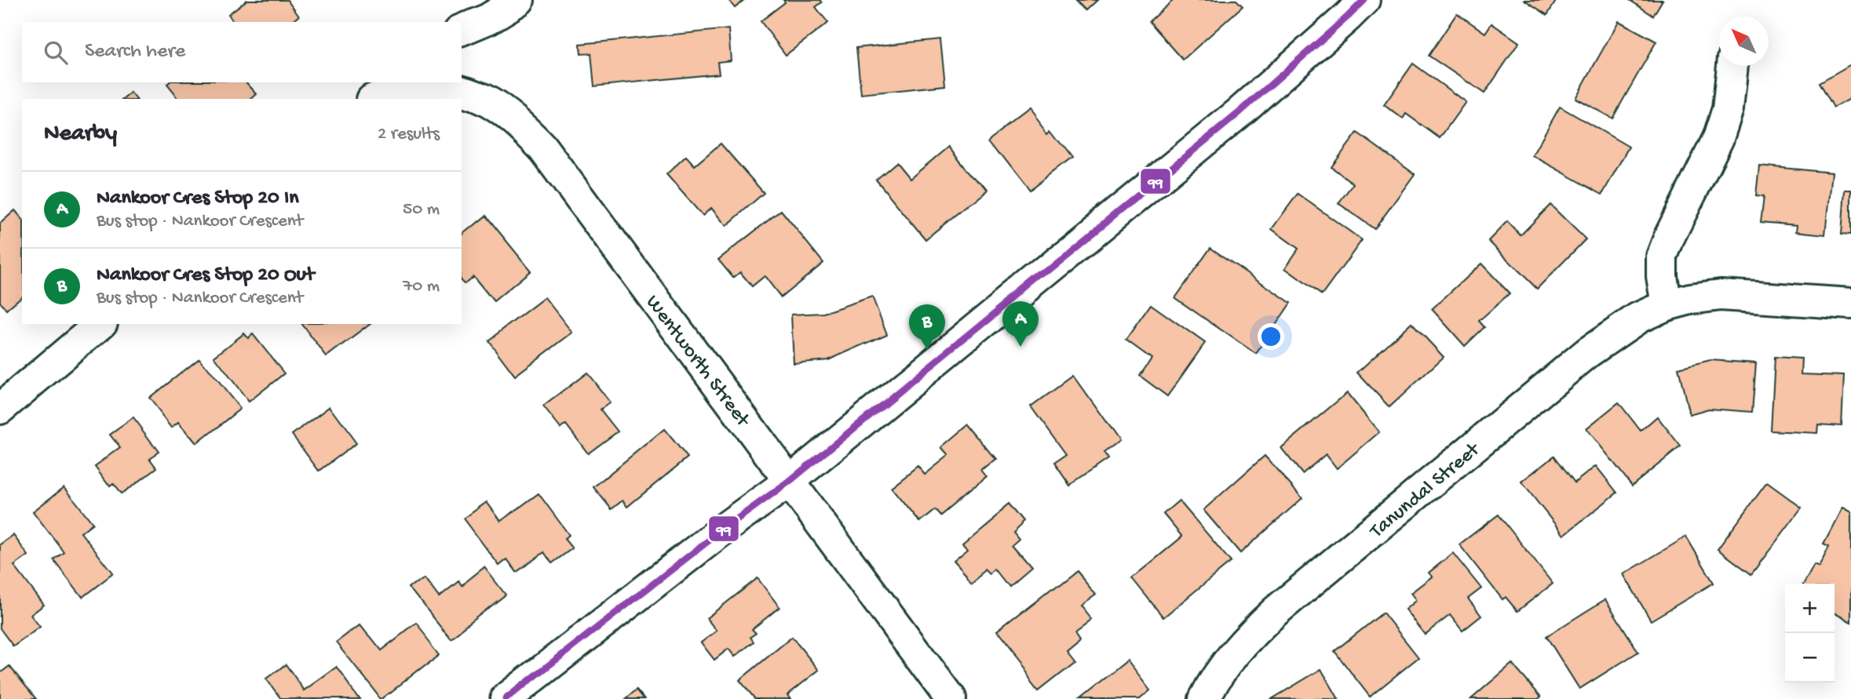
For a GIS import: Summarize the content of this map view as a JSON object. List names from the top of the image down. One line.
{"streets":{"street":["Wentworth Street","Tanundal Street"]},"lines":["transit line 99"],"north":"top left","page":{"search":"Search here","heading":["Nearby","2 results"],"list":[{"mark":"A","name":"Nankoor Cres Stop 20 In","note":"Bus stop · Nankoor Crescent","value":"50 m"},{"mark":"B","name":"Nankoor Cres Stop 20 Out","note":"Bus stop · Nankoor Crescent","value":"70 m"}],"pins":["A","B"],"map_buttons":["+","−"]}}
